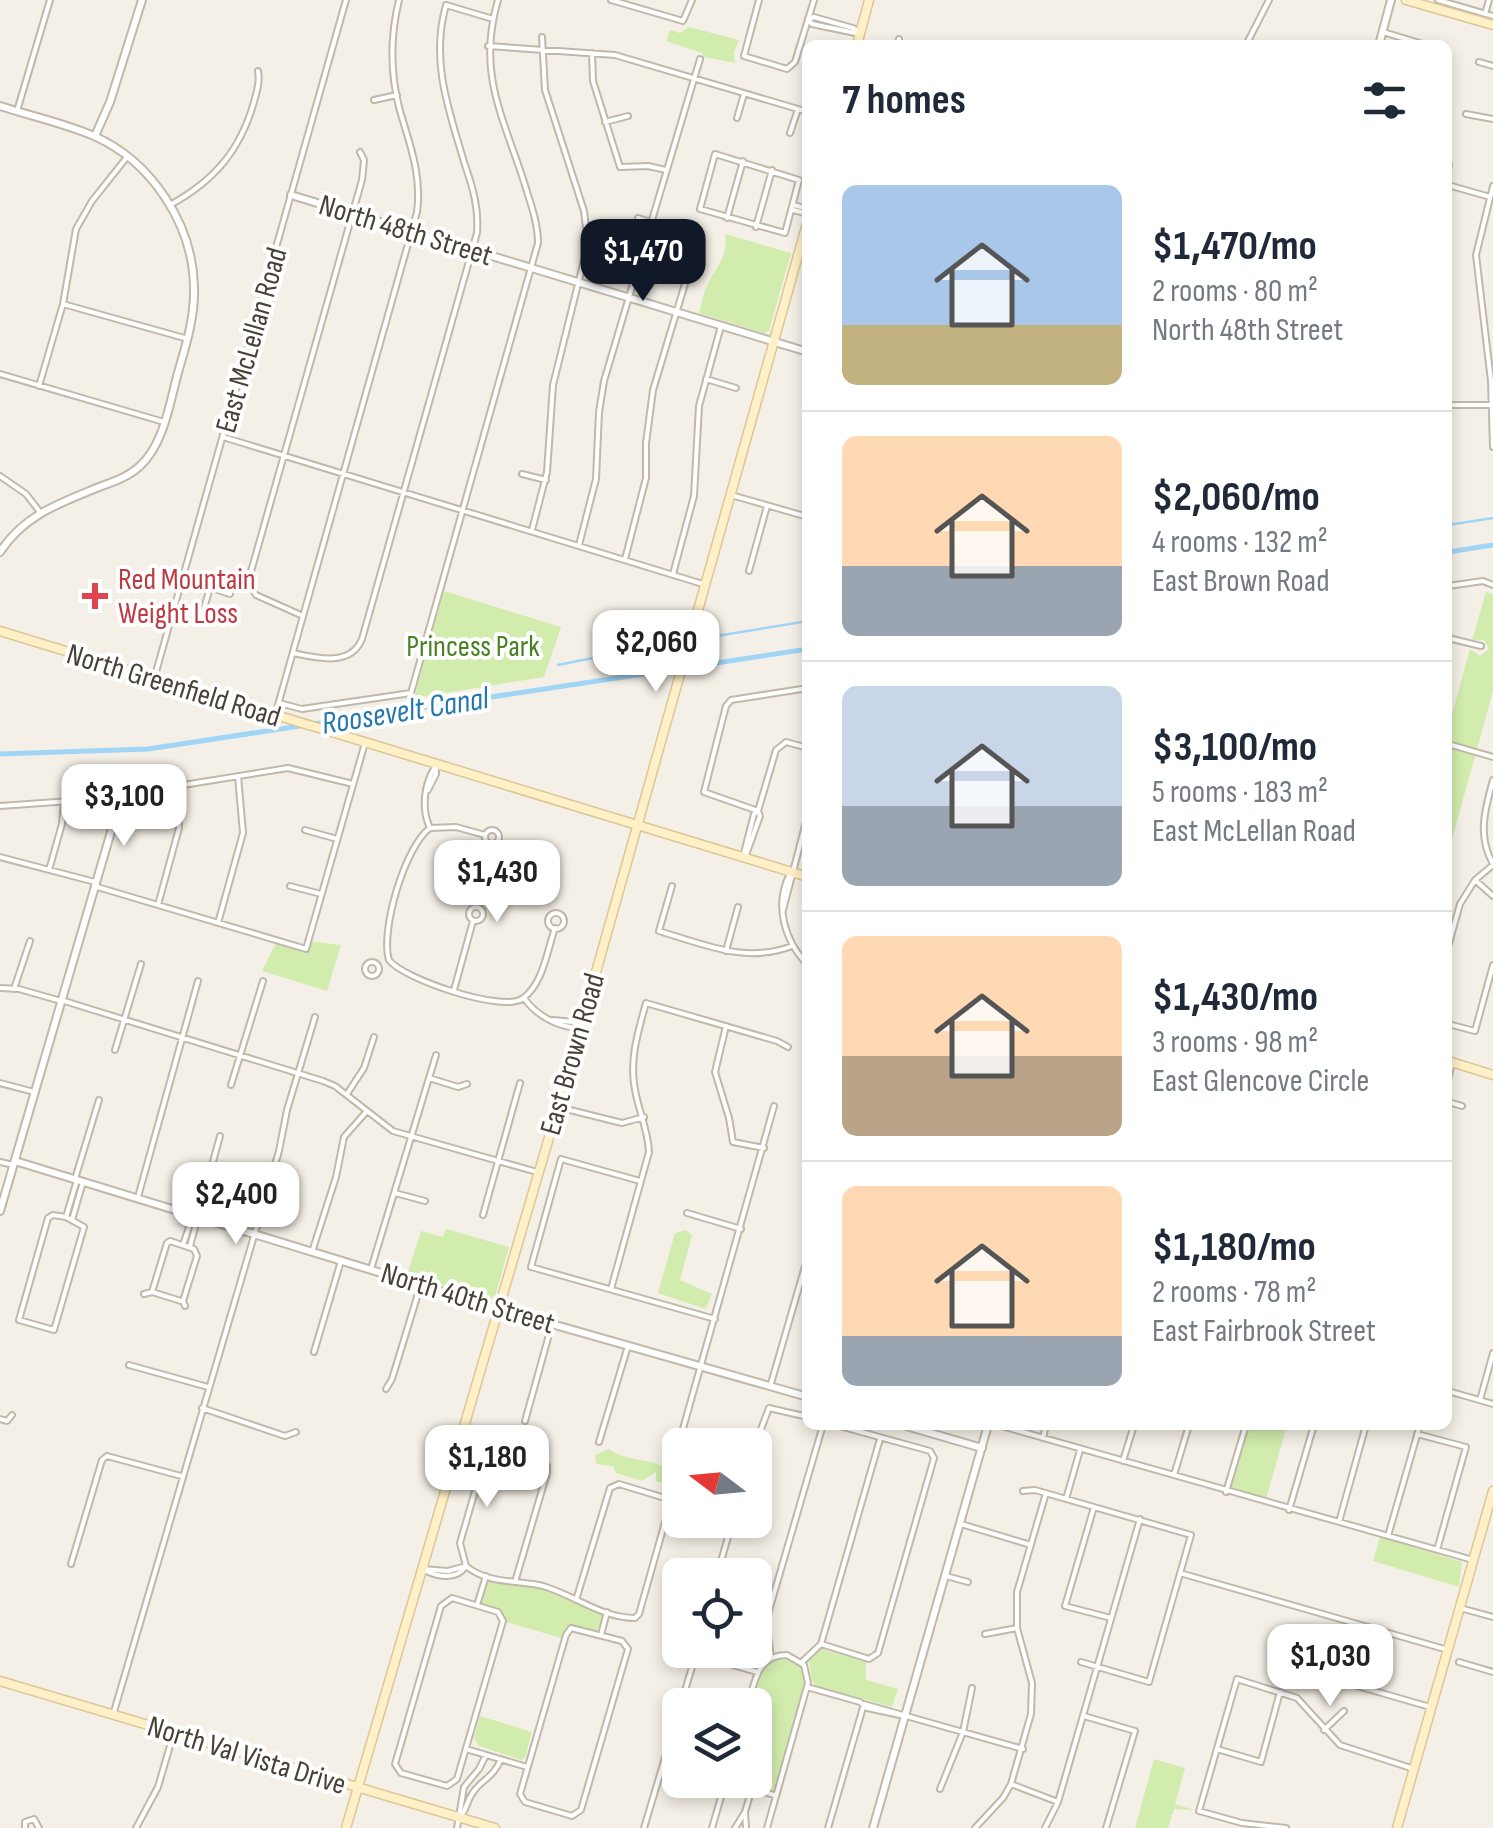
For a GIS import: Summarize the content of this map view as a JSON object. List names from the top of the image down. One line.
{"streets":{"main road":["North Greenfield Road","East Brown Road","North Val Vista Drive"],"street":["North 48th Street","East McLellan Road","North 40th Street"]},"crossings":[["North 48th Street","East McLellan Road"],["North 48th Street","East Brown Road"],["East McLellan Road","North Greenfield Road"],["North Greenfield Road","East Brown Road"],["East Brown Road","North 40th Street"],["East Brown Road","North Val Vista Drive"]],"water":["Roosevelt Canal"],"parks":["Princess Park"],"places":{"health":["Red Mountain Weight Loss"]},"north":"left","page":{"heading":"7 homes","list":[{"name":"$1,470/mo","note":"2 rooms · 80 m² · North 48th Street"},{"name":"$2,060/mo","note":"4 rooms · 132 m² · East Brown Road"},{"name":"$3,100/mo","note":"5 rooms · 183 m² · East McLellan Road"},{"name":"$1,430/mo","note":"3 rooms · 98 m² · East Glencove Circle"},{"name":"$1,180/mo","note":"2 rooms · 78 m² · East Fairbrook Street"}],"price":["$1,470","$2,060","$3,100","$1,430","$2,400","$1,180","$1,030"]}}
